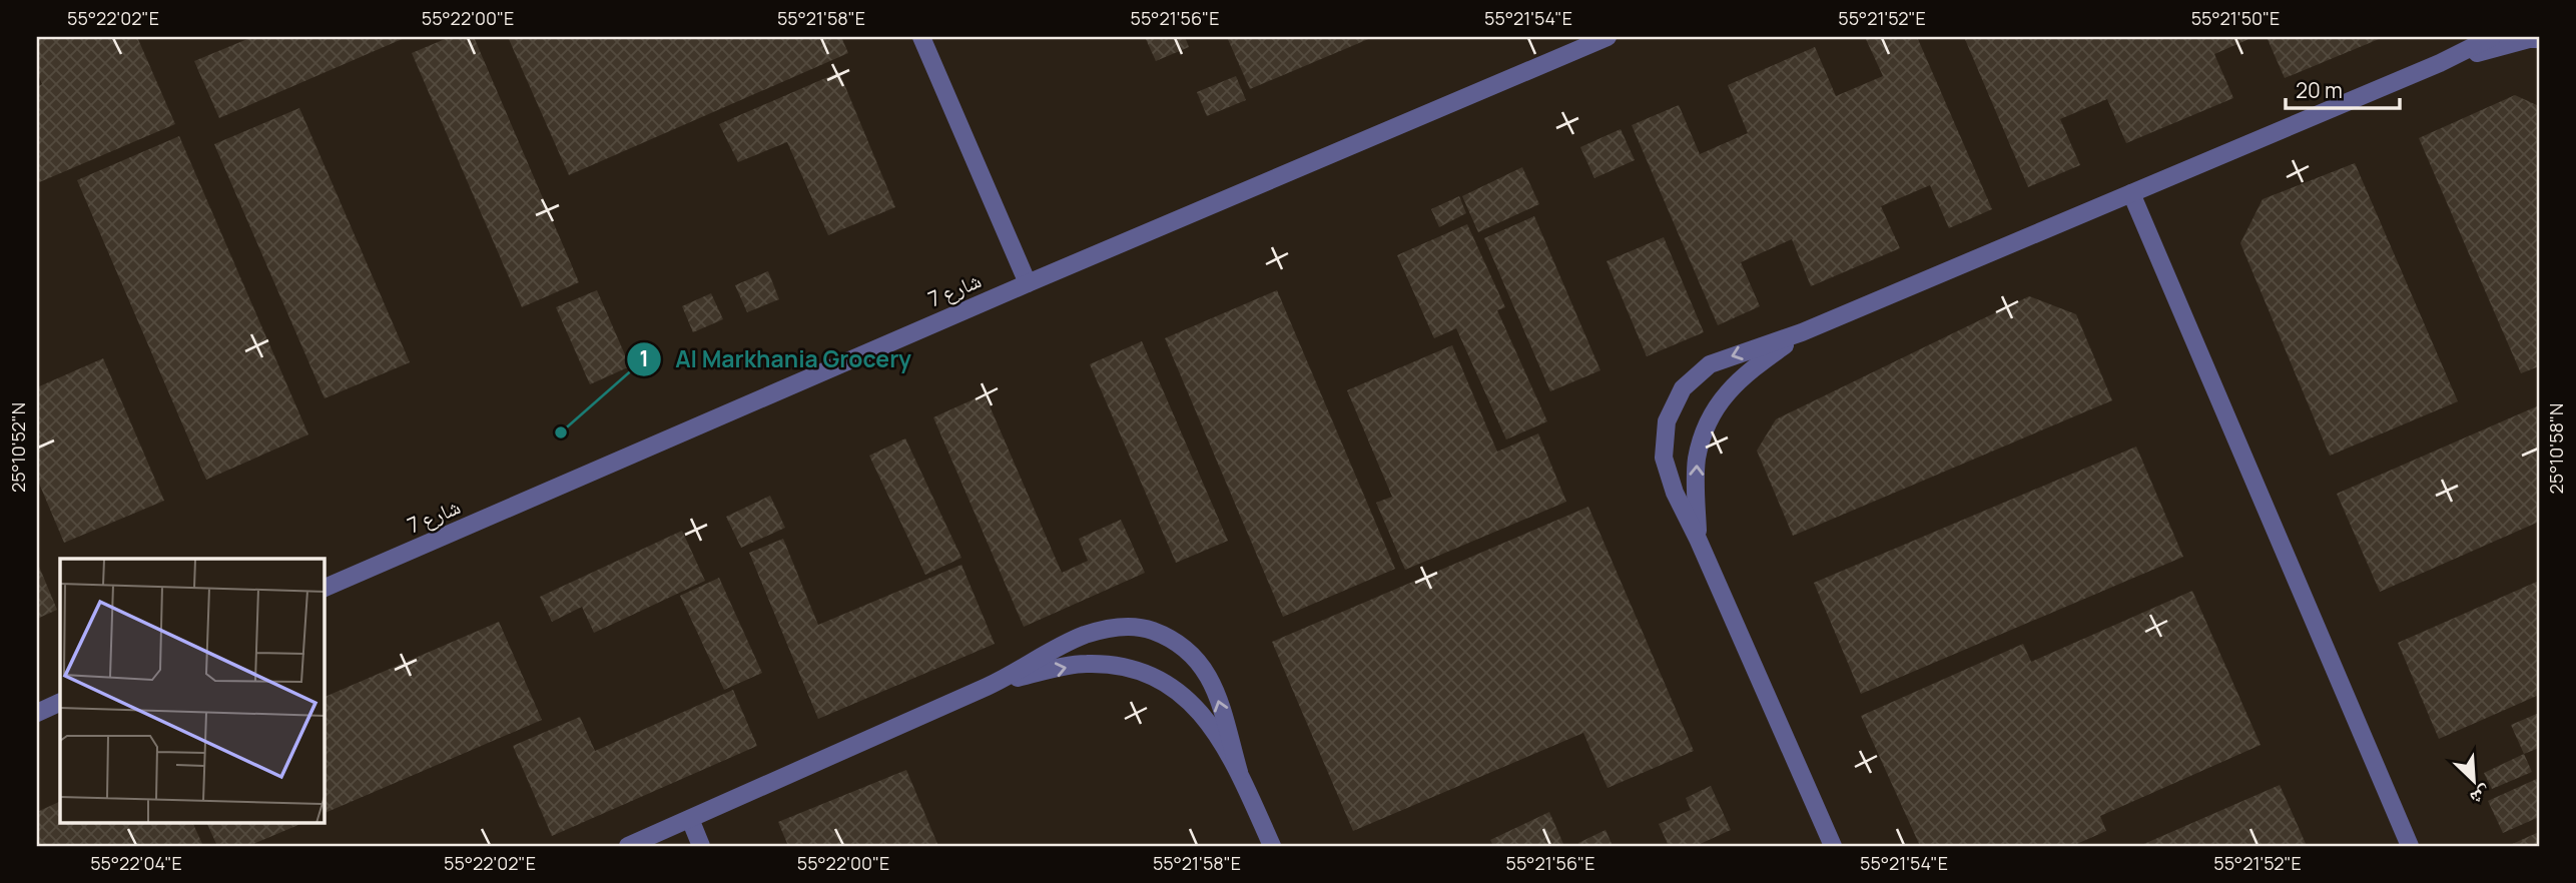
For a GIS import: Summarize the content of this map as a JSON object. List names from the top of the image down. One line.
{"streets":{"street":["شارع 7"]},"places":["Al Markhania Grocery"],"scale_bar":"20 m","north":"bottom right","coordinates":["55°22'02\"E","55°22'00\"E","55°21'58\"E","55°21'56\"E","55°21'54\"E","55°21'52\"E","55°21'50\"E","25°10'52\"N","25°10'58\"N","55°22'04\"E"]}
